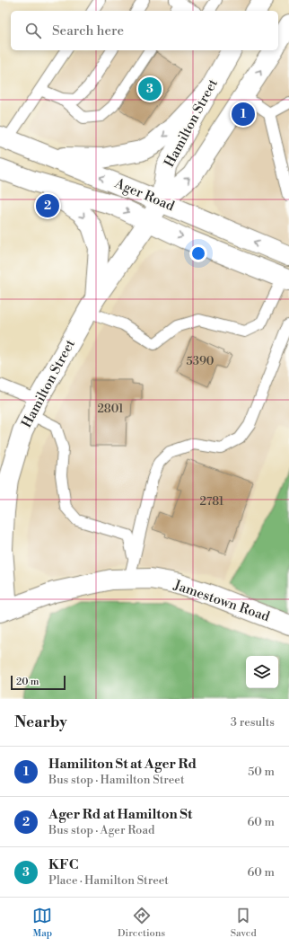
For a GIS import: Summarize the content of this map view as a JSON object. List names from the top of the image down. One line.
{"streets":{"main road":["Hamilton Street","Ager Road","Jamestown Road"]},"crossings":[["Hamilton Street","Ager Road"],["Hamilton Street","Jamestown Road"]],"house_numbers":["5390","2801","2781"],"scale_bar":"20 m","page":{"search":"Search here","pins":["3","1","2"],"scale":"20 m","heading":["Nearby","3 results"],"list":[{"mark":"1","name":"Hamiliton St at Ager Rd","note":"Bus stop · Hamilton Street","value":"50 m"},{"mark":"2","name":"Ager Rd at Hamilton St","note":"Bus stop · Ager Road","value":"60 m"},{"mark":"3","name":"KFC","note":"Place · Hamilton Street","value":"60 m"}],"nav":["Map","Directions","Saved"]}}
